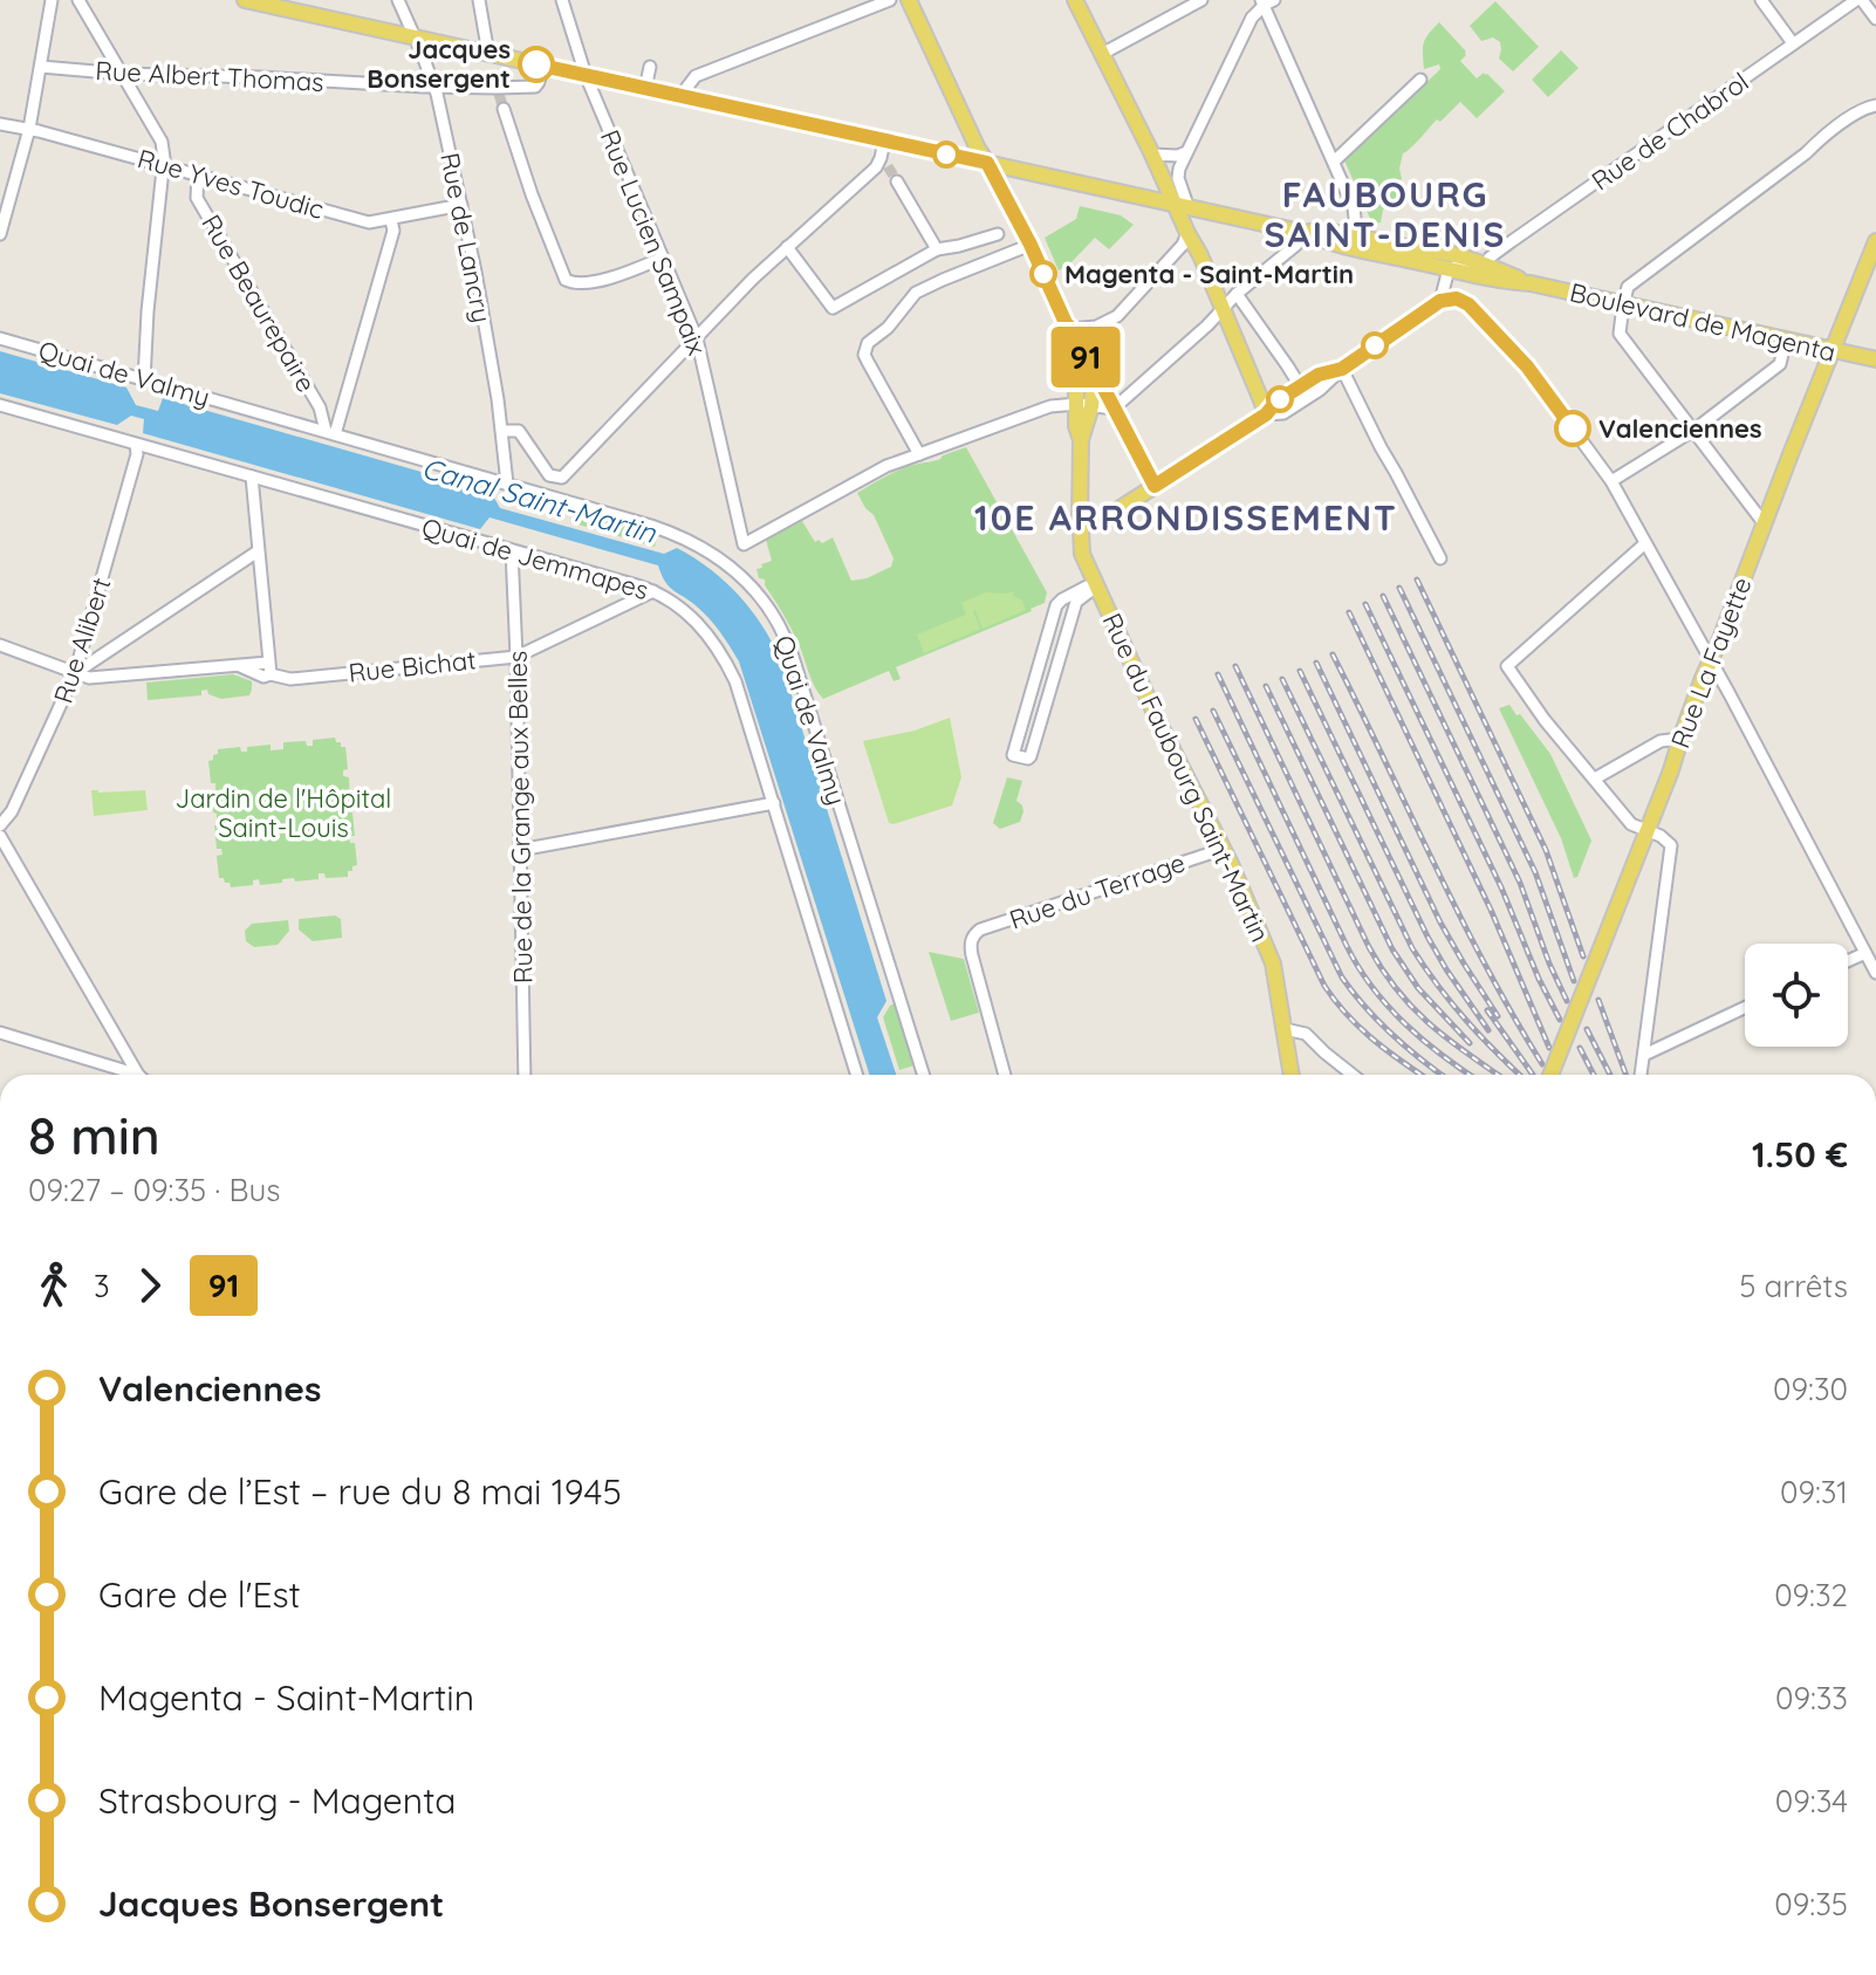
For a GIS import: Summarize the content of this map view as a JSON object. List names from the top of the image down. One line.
{"streets":{"main road":["Boulevard de Magenta","Rue La Fayette","Rue du Faubourg Saint-Martin"],"street":["Rue Albert Thomas","Rue de Chabrol","Rue Yves Toudic","Rue de Lancry","Rue Lucien Sampaix","Rue Beaurepaire","Quai de Valmy","Quai de Jemmapes","Rue Alibert","Rue Bichat","Rue de la Grange aux Belles","Rue du Terrage"]},"crossings":[["Rue Albert Thomas","Rue de Lancry"],["Rue Albert Thomas","Boulevard de Magenta"],["Rue de Chabrol","Boulevard de Magenta"],["Rue Yves Toudic","Rue de Lancry"],["Rue Yves Toudic","Rue Beaurepaire"],["Rue de Lancry","Boulevard de Magenta"],["Rue de Lancry","Quai de Valmy"],["Rue Lucien Sampaix","Boulevard de Magenta"],["Rue Beaurepaire","Quai de Valmy"],["Boulevard de Magenta","Rue La Fayette"],["Boulevard de Magenta","Rue du Faubourg Saint-Martin"],["Quai de Jemmapes","Rue Alibert"],["Quai de Jemmapes","Rue Bichat"],["Quai de Jemmapes","Rue de la Grange aux Belles"],["Rue Alibert","Rue Bichat"],["Rue Bichat","Rue de la Grange aux Belles"],["Rue du Faubourg Saint-Martin","Rue du Terrage"]],"districts":["FAUBOURG SAINT-DENIS","10E ARRONDISSEMENT"],"water":["Canal Saint-Martin"],"parks":["Jardin de l'Hôpital Saint-Louis"],"places":["Jacques Bonsergent","Magenta - Saint-Martin","Valenciennes"],"lines":["bus line 91"],"page":{"on_map":"91","heading":["8 min","09:27 – 09:35 · Bus","1.50 €"],"legs":["3","91","5 arrêts"],"list":[{"name":"Valenciennes","value":"09:30"},{"name":"Gare de l’Est – rue du 8 mai 1945","value":"09:31"},{"name":"Gare de l'Est","value":"09:32"},{"name":"Magenta - Saint-Martin","value":"09:33"},{"name":"Strasbourg - Magenta","value":"09:34"},{"name":"Jacques Bonsergent","value":"09:35"}]}}
